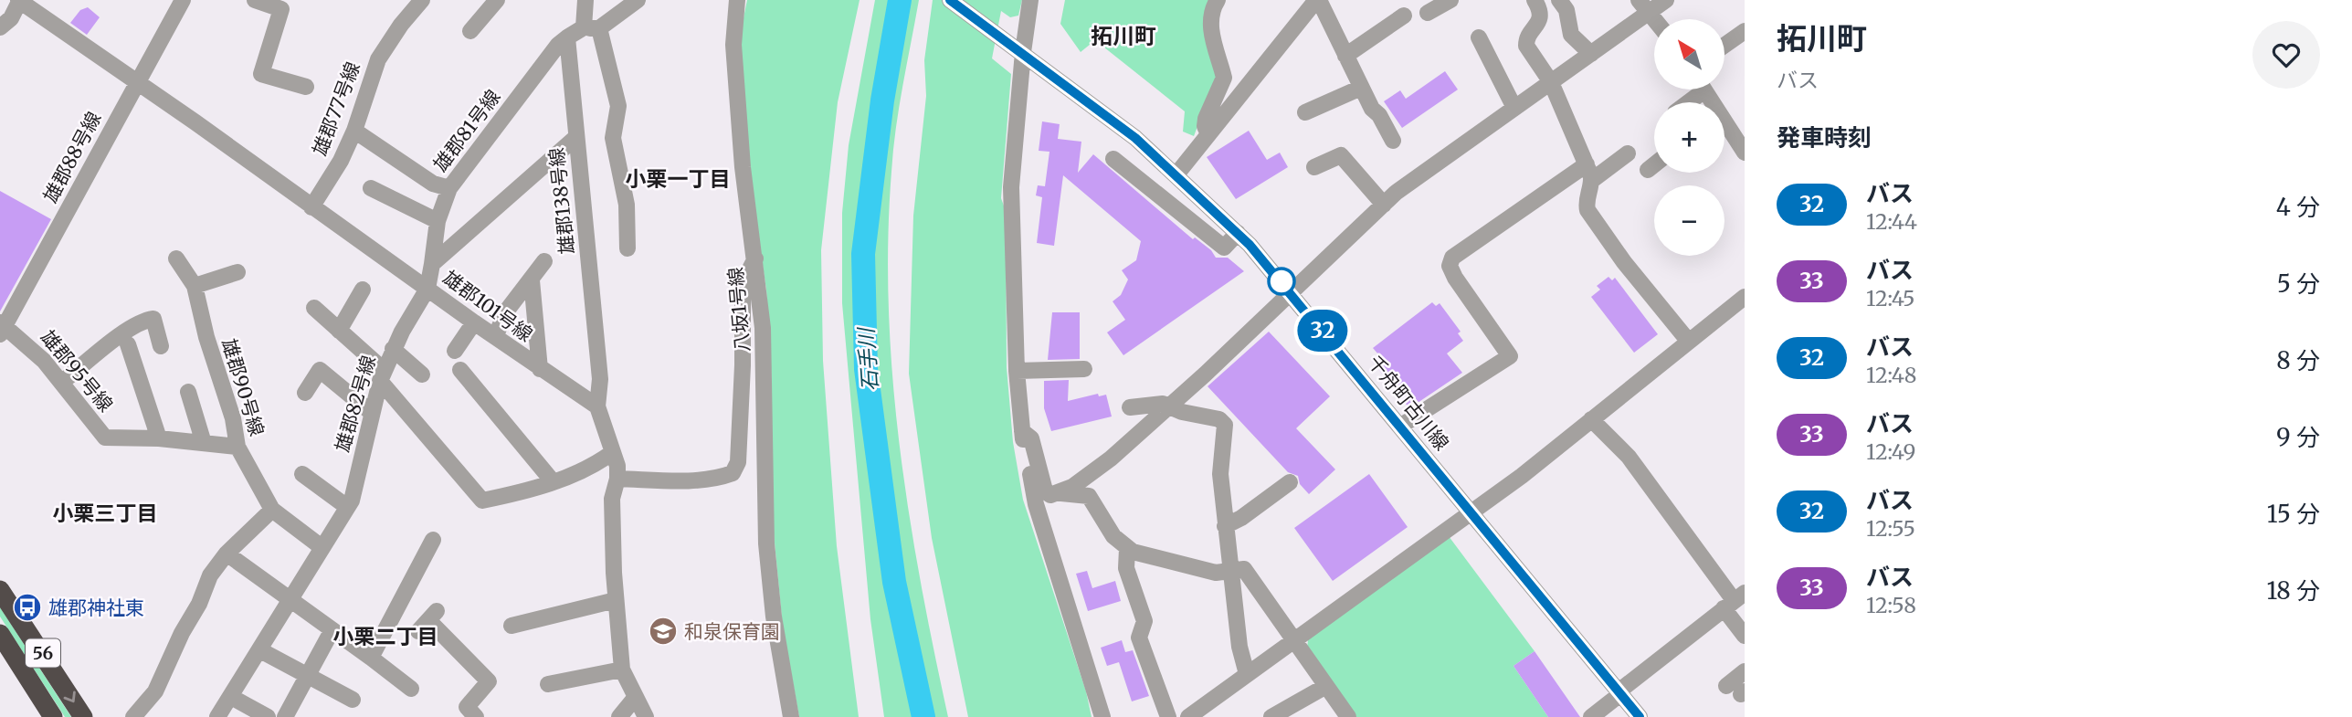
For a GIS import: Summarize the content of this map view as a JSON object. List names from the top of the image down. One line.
{"streets":{"highway":["56"],"street":["雄郡77号線","雄郡81号線","雄郡88号線","雄郡138号線","雄郡101号線","八坂1号線","雄郡95号線","雄郡90号線","千舟町古川線","雄郡82号線"]},"crossings":[["雄郡77号線","雄郡101号線"],["雄郡81号線","雄郡138号線"],["雄郡81号線","雄郡82号線"],["雄郡88号線","雄郡101号線"],["雄郡88号線","雄郡95号線"],["雄郡138号線","雄郡101号線"],["雄郡101号線","雄郡82号線"],["雄郡95号線","雄郡90号線"],["雄郡90号線","雄郡82号線"]],"districts":["拓川町","小栗一丁目","小栗三丁目","小栗二丁目"],"water":["石手川"],"places":{"bus stop":["雄郡神社東"],"school or university":["和泉保育園"]},"lines":["bus line 32"],"north":"top left","page":{"on_map":"32","heading":[["拓川町","バス"],"発車時刻"],"map_buttons":["+","−"],"list":[{"mark":"32","name":"バス","note":"12:44","value":"4 分"},{"mark":"33","name":"バス","note":"12:45","value":"5 分"},{"mark":"32","name":"バス","note":"12:48","value":"8 分"},{"mark":"33","name":"バス","note":"12:49","value":"9 分"},{"mark":"32","name":"バス","note":"12:55","value":"15 分"},{"mark":"33","name":"バス","note":"12:58","value":"18 分"}]}}
